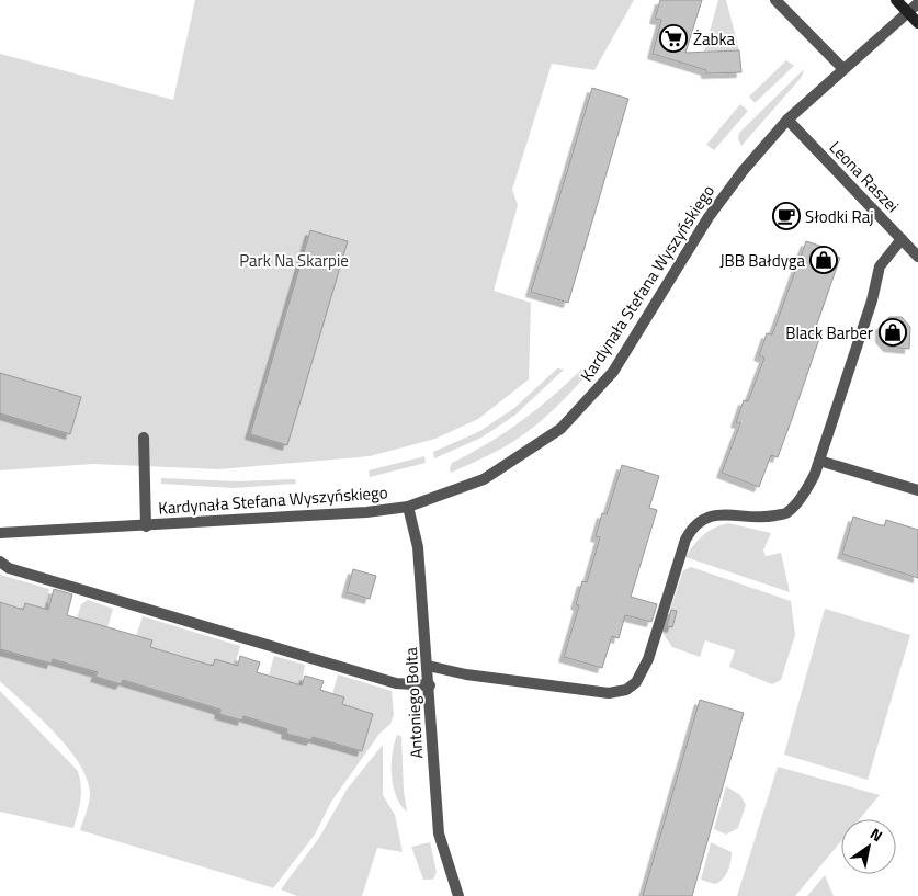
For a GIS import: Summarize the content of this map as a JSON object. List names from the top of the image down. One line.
{"streets":{"street":["Leona Raszei","Kardynała Stefana Wyszyńskiego","Antoniego Bolta"]},"crossings":[["Leona Raszei","Kardynała Stefana Wyszyńskiego"],["Kardynała Stefana Wyszyńskiego","Antoniego Bolta"]],"parks":["Park Na Skarpie"],"places":{"supermarket":["Żabka"],"cafe":["Słodki Raj"],"shop":["JBB Bałdyga","Black Barber"]},"north":"top right"}
